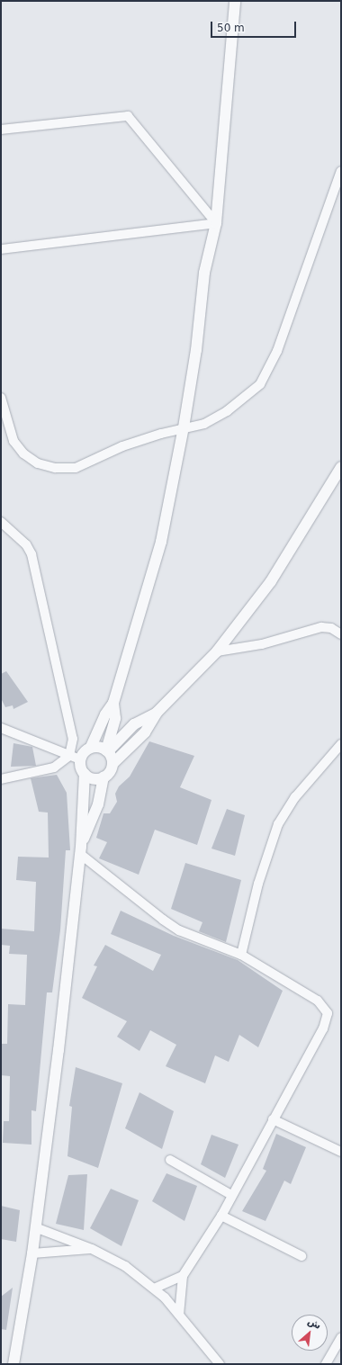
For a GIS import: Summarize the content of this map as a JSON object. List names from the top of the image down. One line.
{"scale_bar":"50 m","north":"top right"}
